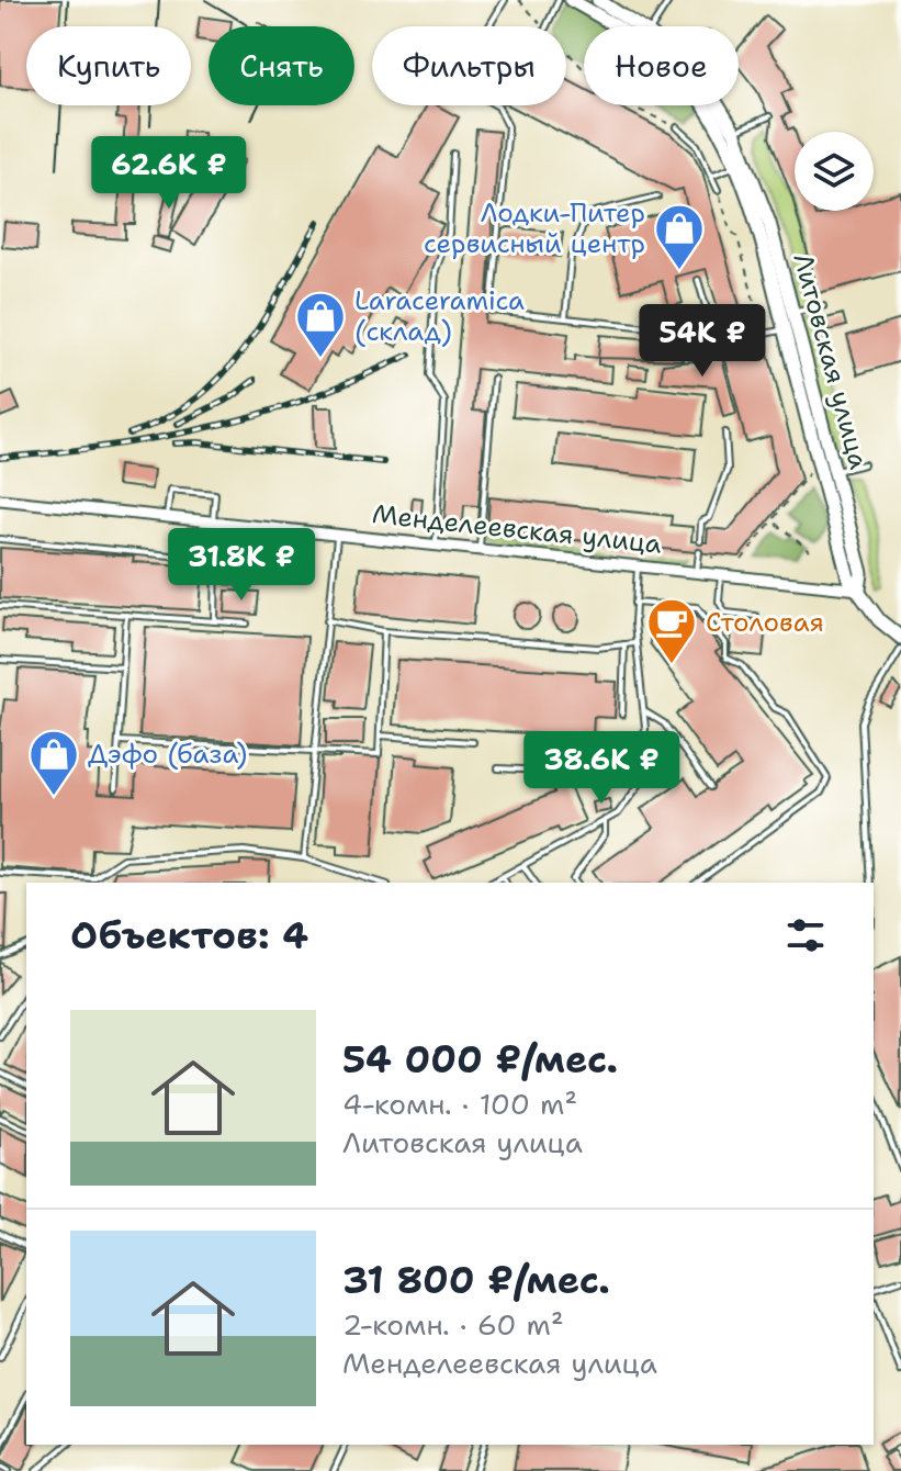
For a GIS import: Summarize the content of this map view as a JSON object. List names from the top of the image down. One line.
{"streets":{"street":["Литовская улица","Менделеевская улица"]},"crossings":[["Литовская улица","Менделеевская улица"]],"places":{"shop":["Лодки-Питер сервисный центр","Laraceramica (склад)","Дэфо (база)"],"cafe":["Столовая"]},"page":{"chip":["Купить","Снять","Фильтры","Новое"],"price":["62.6K ₽","54K ₽","31.8K ₽","38.6K ₽"],"heading":"Объектов: 4","list":[{"name":"54 000 ₽/мес.","note":"4-комн. · 100 m² · Литовская улица"},{"name":"31 800 ₽/мес.","note":"2-комн. · 60 m² · Менделеевская улица"}]}}
